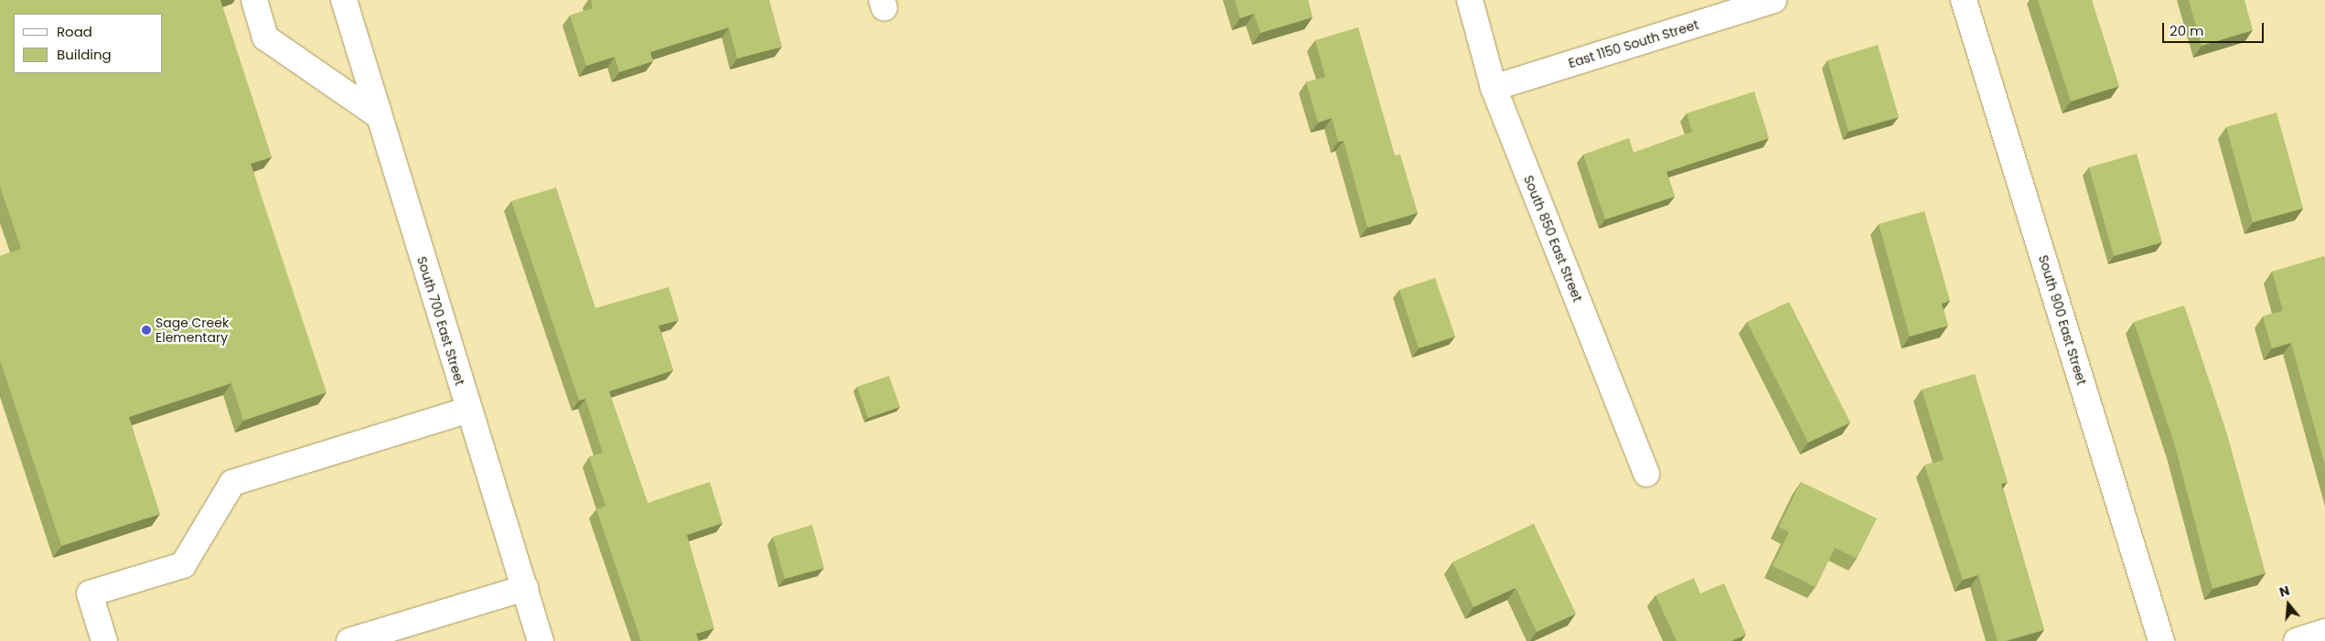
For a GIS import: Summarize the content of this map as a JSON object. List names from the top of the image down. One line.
{"streets":{"street":["East 1150 South Street","South 850 East Street","South 900 East Street","South 700 East Street"]},"crossings":[["East 1150 South Street","South 850 East Street"]],"places":["Sage Creek Elementary"],"legend":["Road","Building"],"scale_bar":"20 m","north":"top"}
